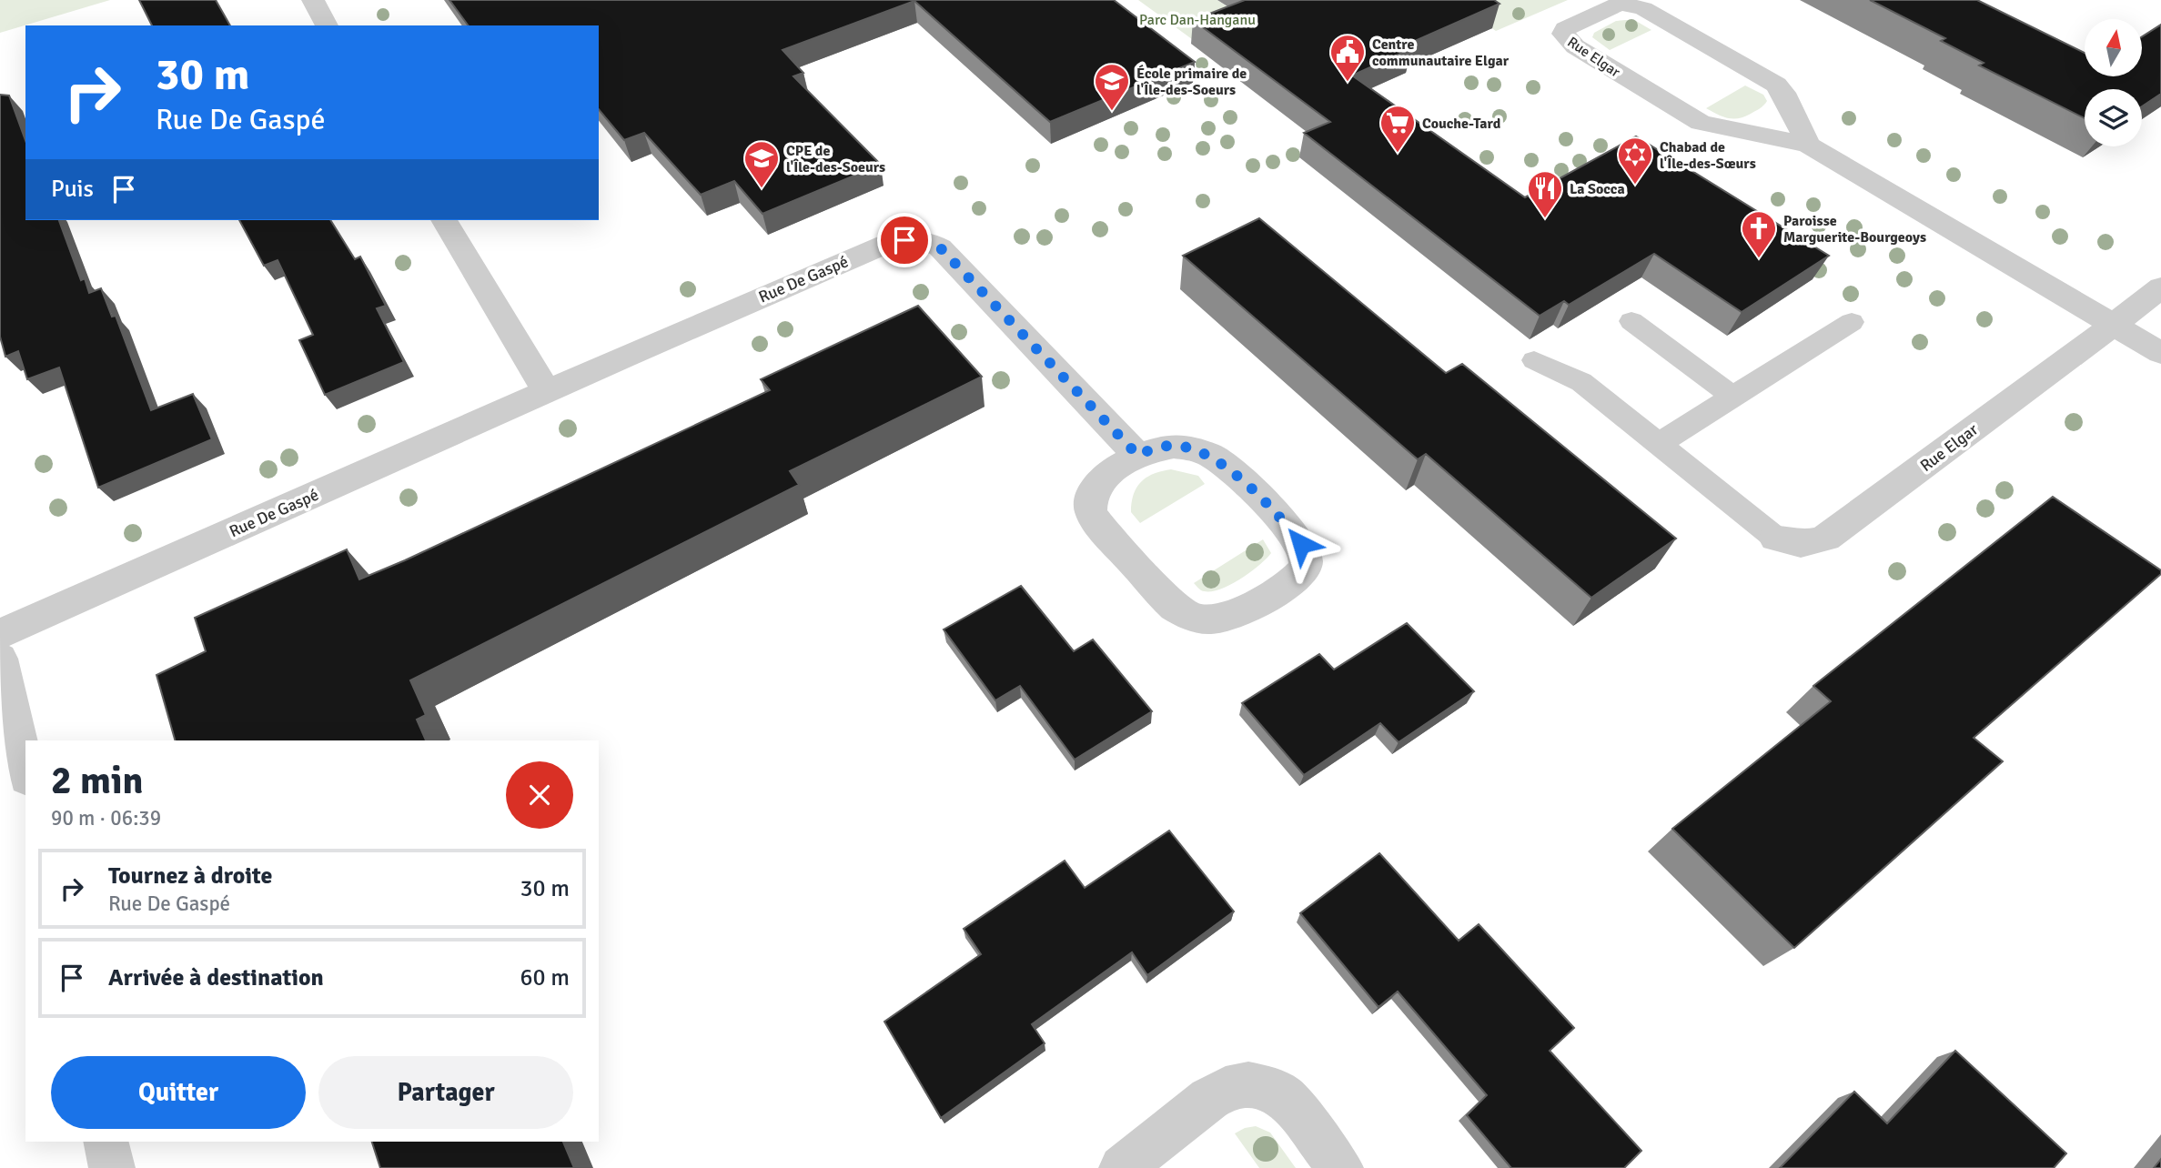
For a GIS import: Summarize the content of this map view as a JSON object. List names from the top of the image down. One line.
{"streets":{"street":["Rue Elgar","Rue De Gaspé"]},"parks":["Parc Dan-Hanganu"],"places":{"public building":["Centre communautaire Elgar"],"school or university":["École primaire de l'Île-des-Soeurs","CPE de l'Île-des-Soeurs"],"supermarket":["Couche-Tard"],"synagogue":["Chabad de l'Île-des-Sœurs"],"restaurant":["La Socca"],"church":["Paroisse Marguerite-Bourgeoys"]},"north":"top","page":{"turn":["30 m","Rue De Gaspé"],"then":"Puis","heading":["2 min","90 m · 06:39"],"list":[{"name":"Tournez à droite","note":"Rue De Gaspé","value":"30 m"},{"name":"Arrivée à destination","value":"60 m"}],"buttons":["Quitter","Partager"]}}
